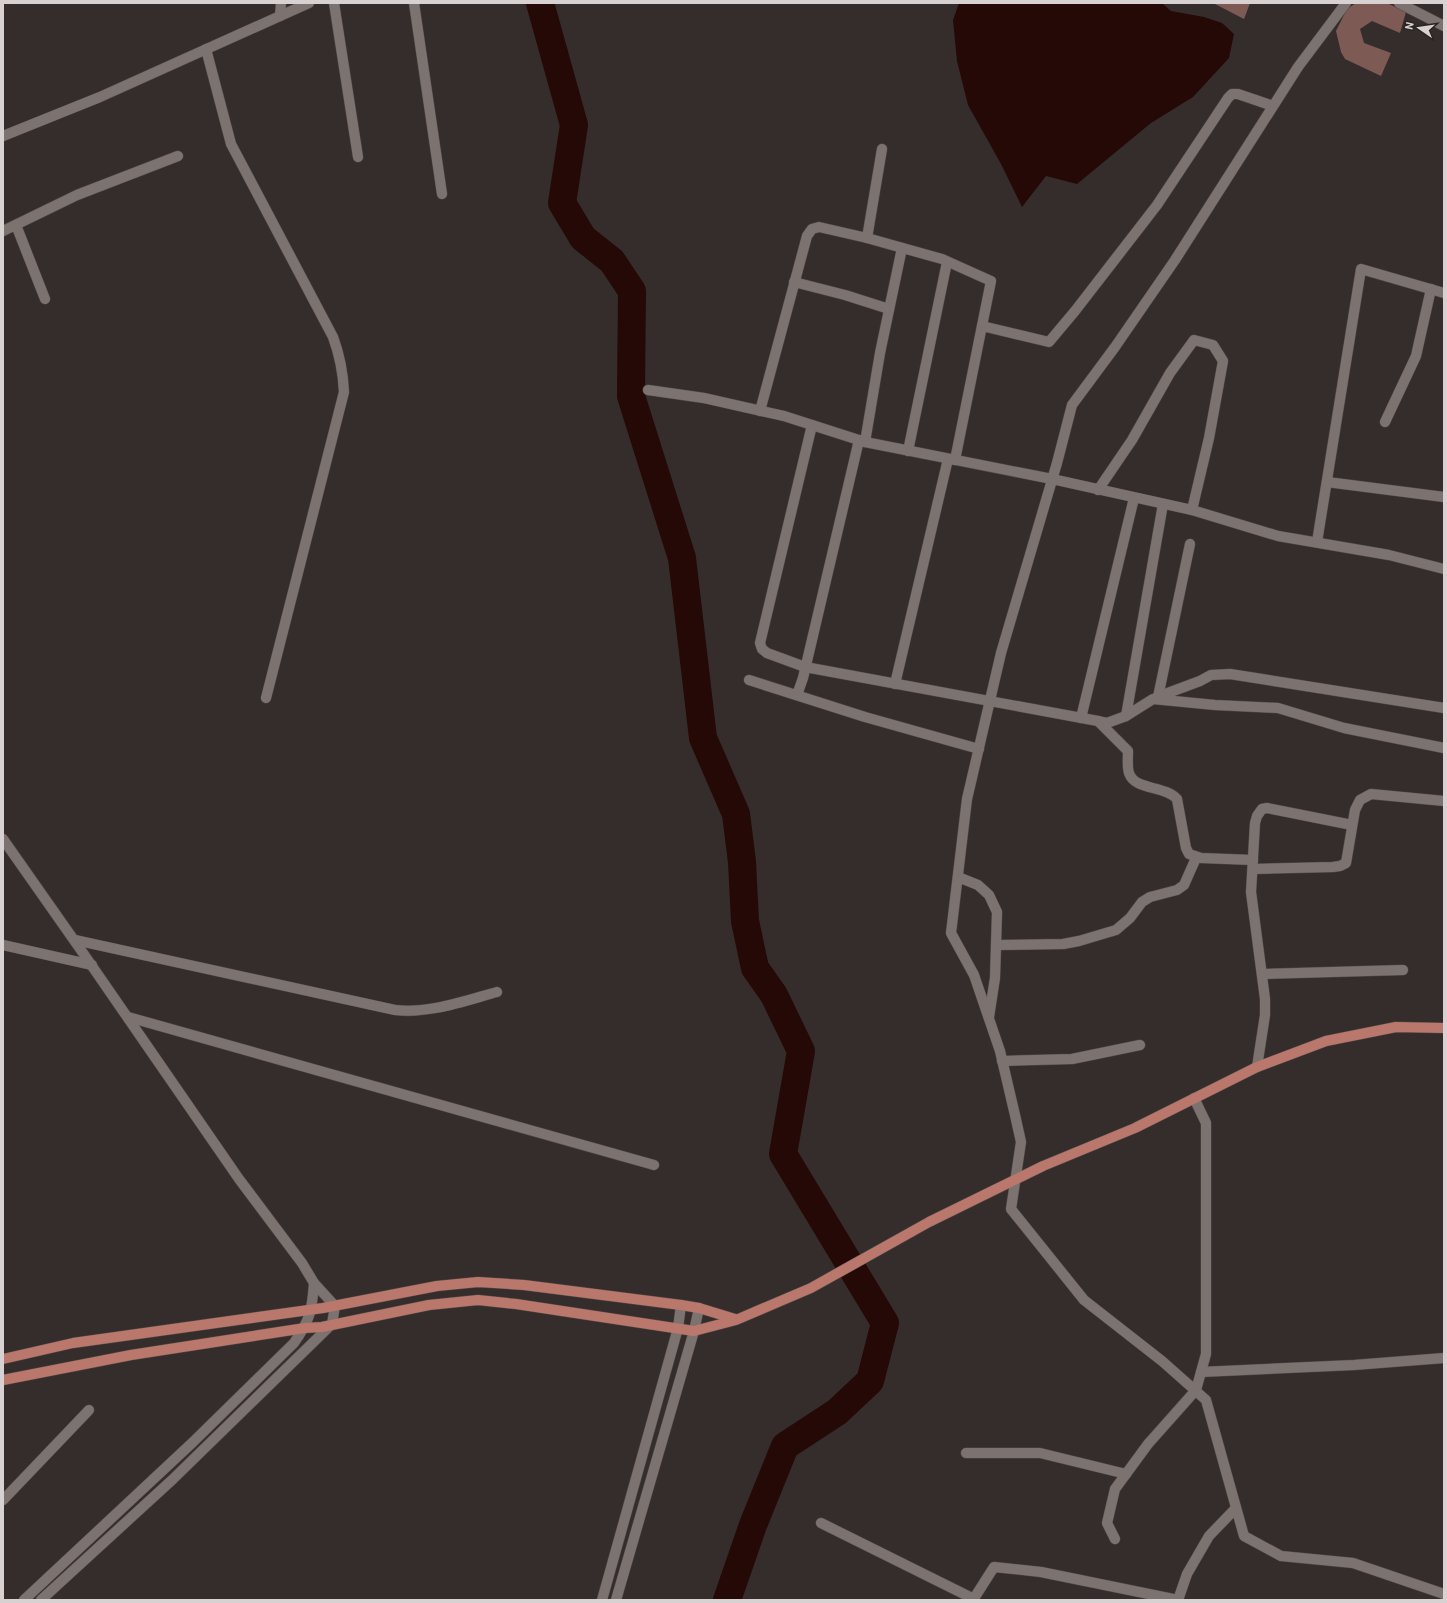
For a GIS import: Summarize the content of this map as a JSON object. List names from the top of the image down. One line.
{"north":"left"}
